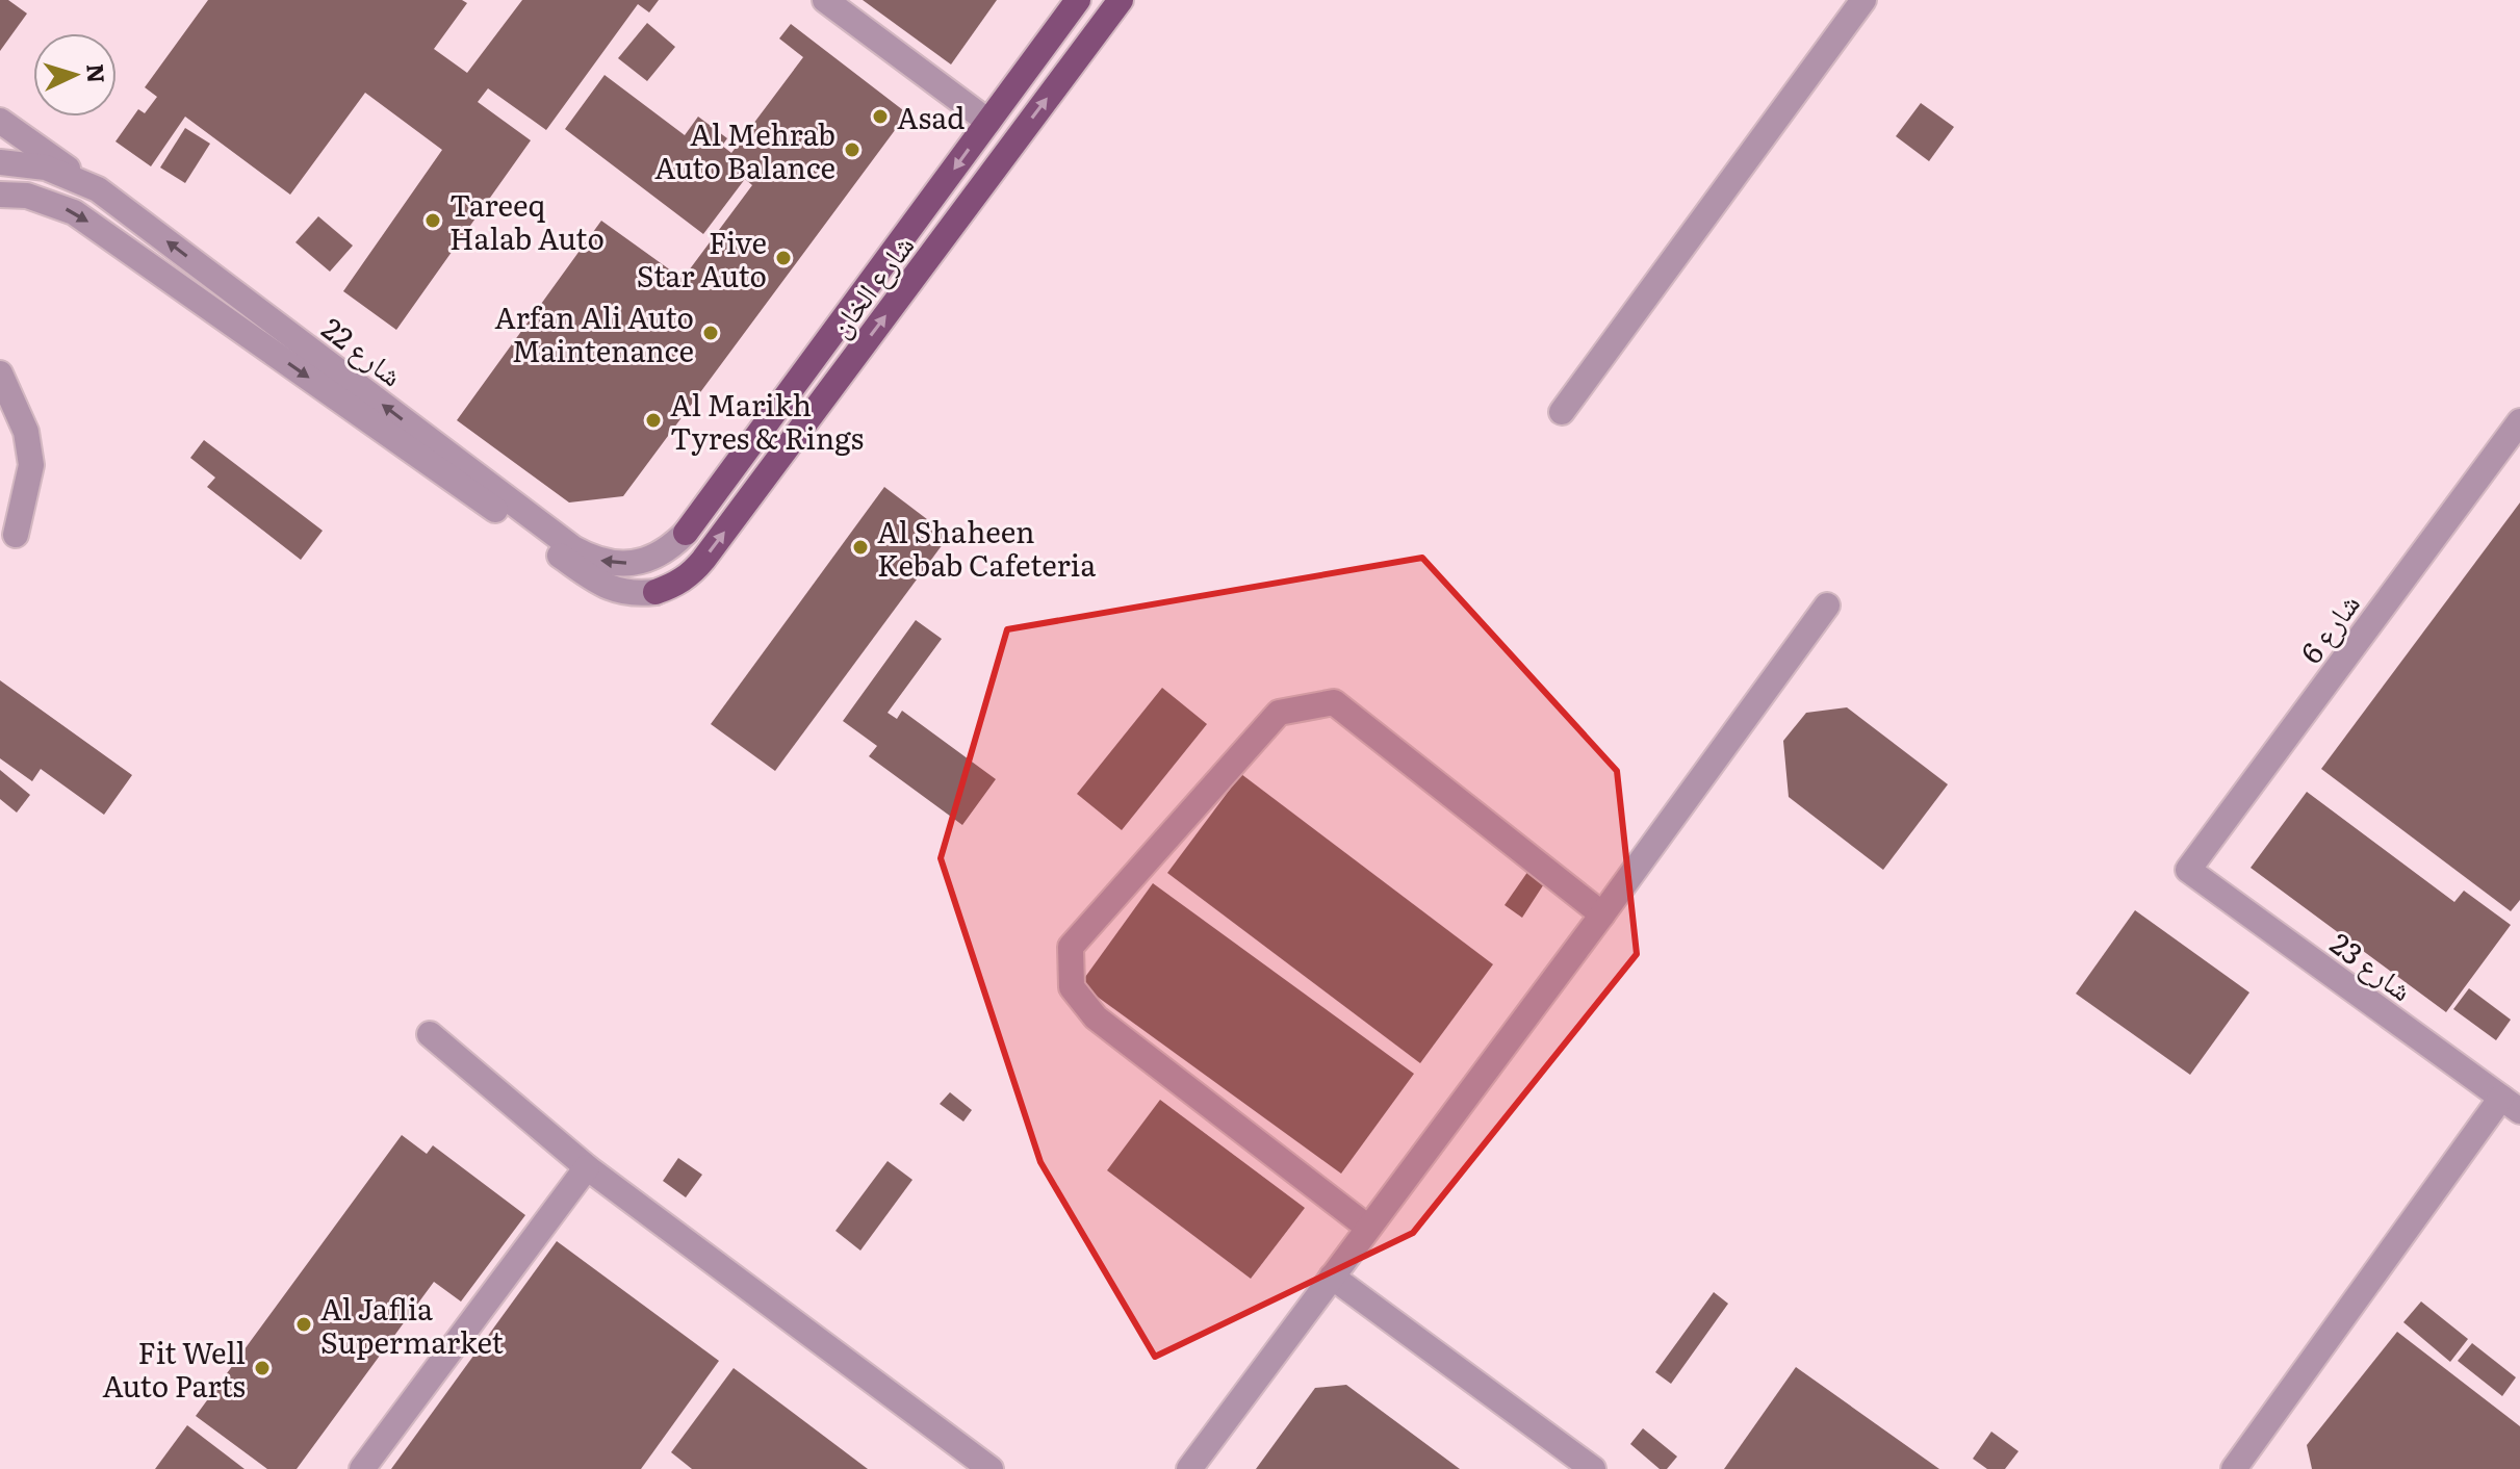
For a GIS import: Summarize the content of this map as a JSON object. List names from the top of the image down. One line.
{"streets":{"main road":["شارع الخان"],"street":["شارع 22","شارع 6","شارع 23"]},"crossings":[["شارع الخان","شارع 22"],["شارع 6","شارع 23"]],"places":["Asad","Al Mehrab Auto Balance","Tareeq Halab Auto","Five Star Auto","Arfan Ali Auto Maintenance","Al Marikh Tyres & Rings","Al Shaheen Kebab Cafeteria","Al Jaflia Supermarket","Fit Well Auto Parts"],"north":"right"}
